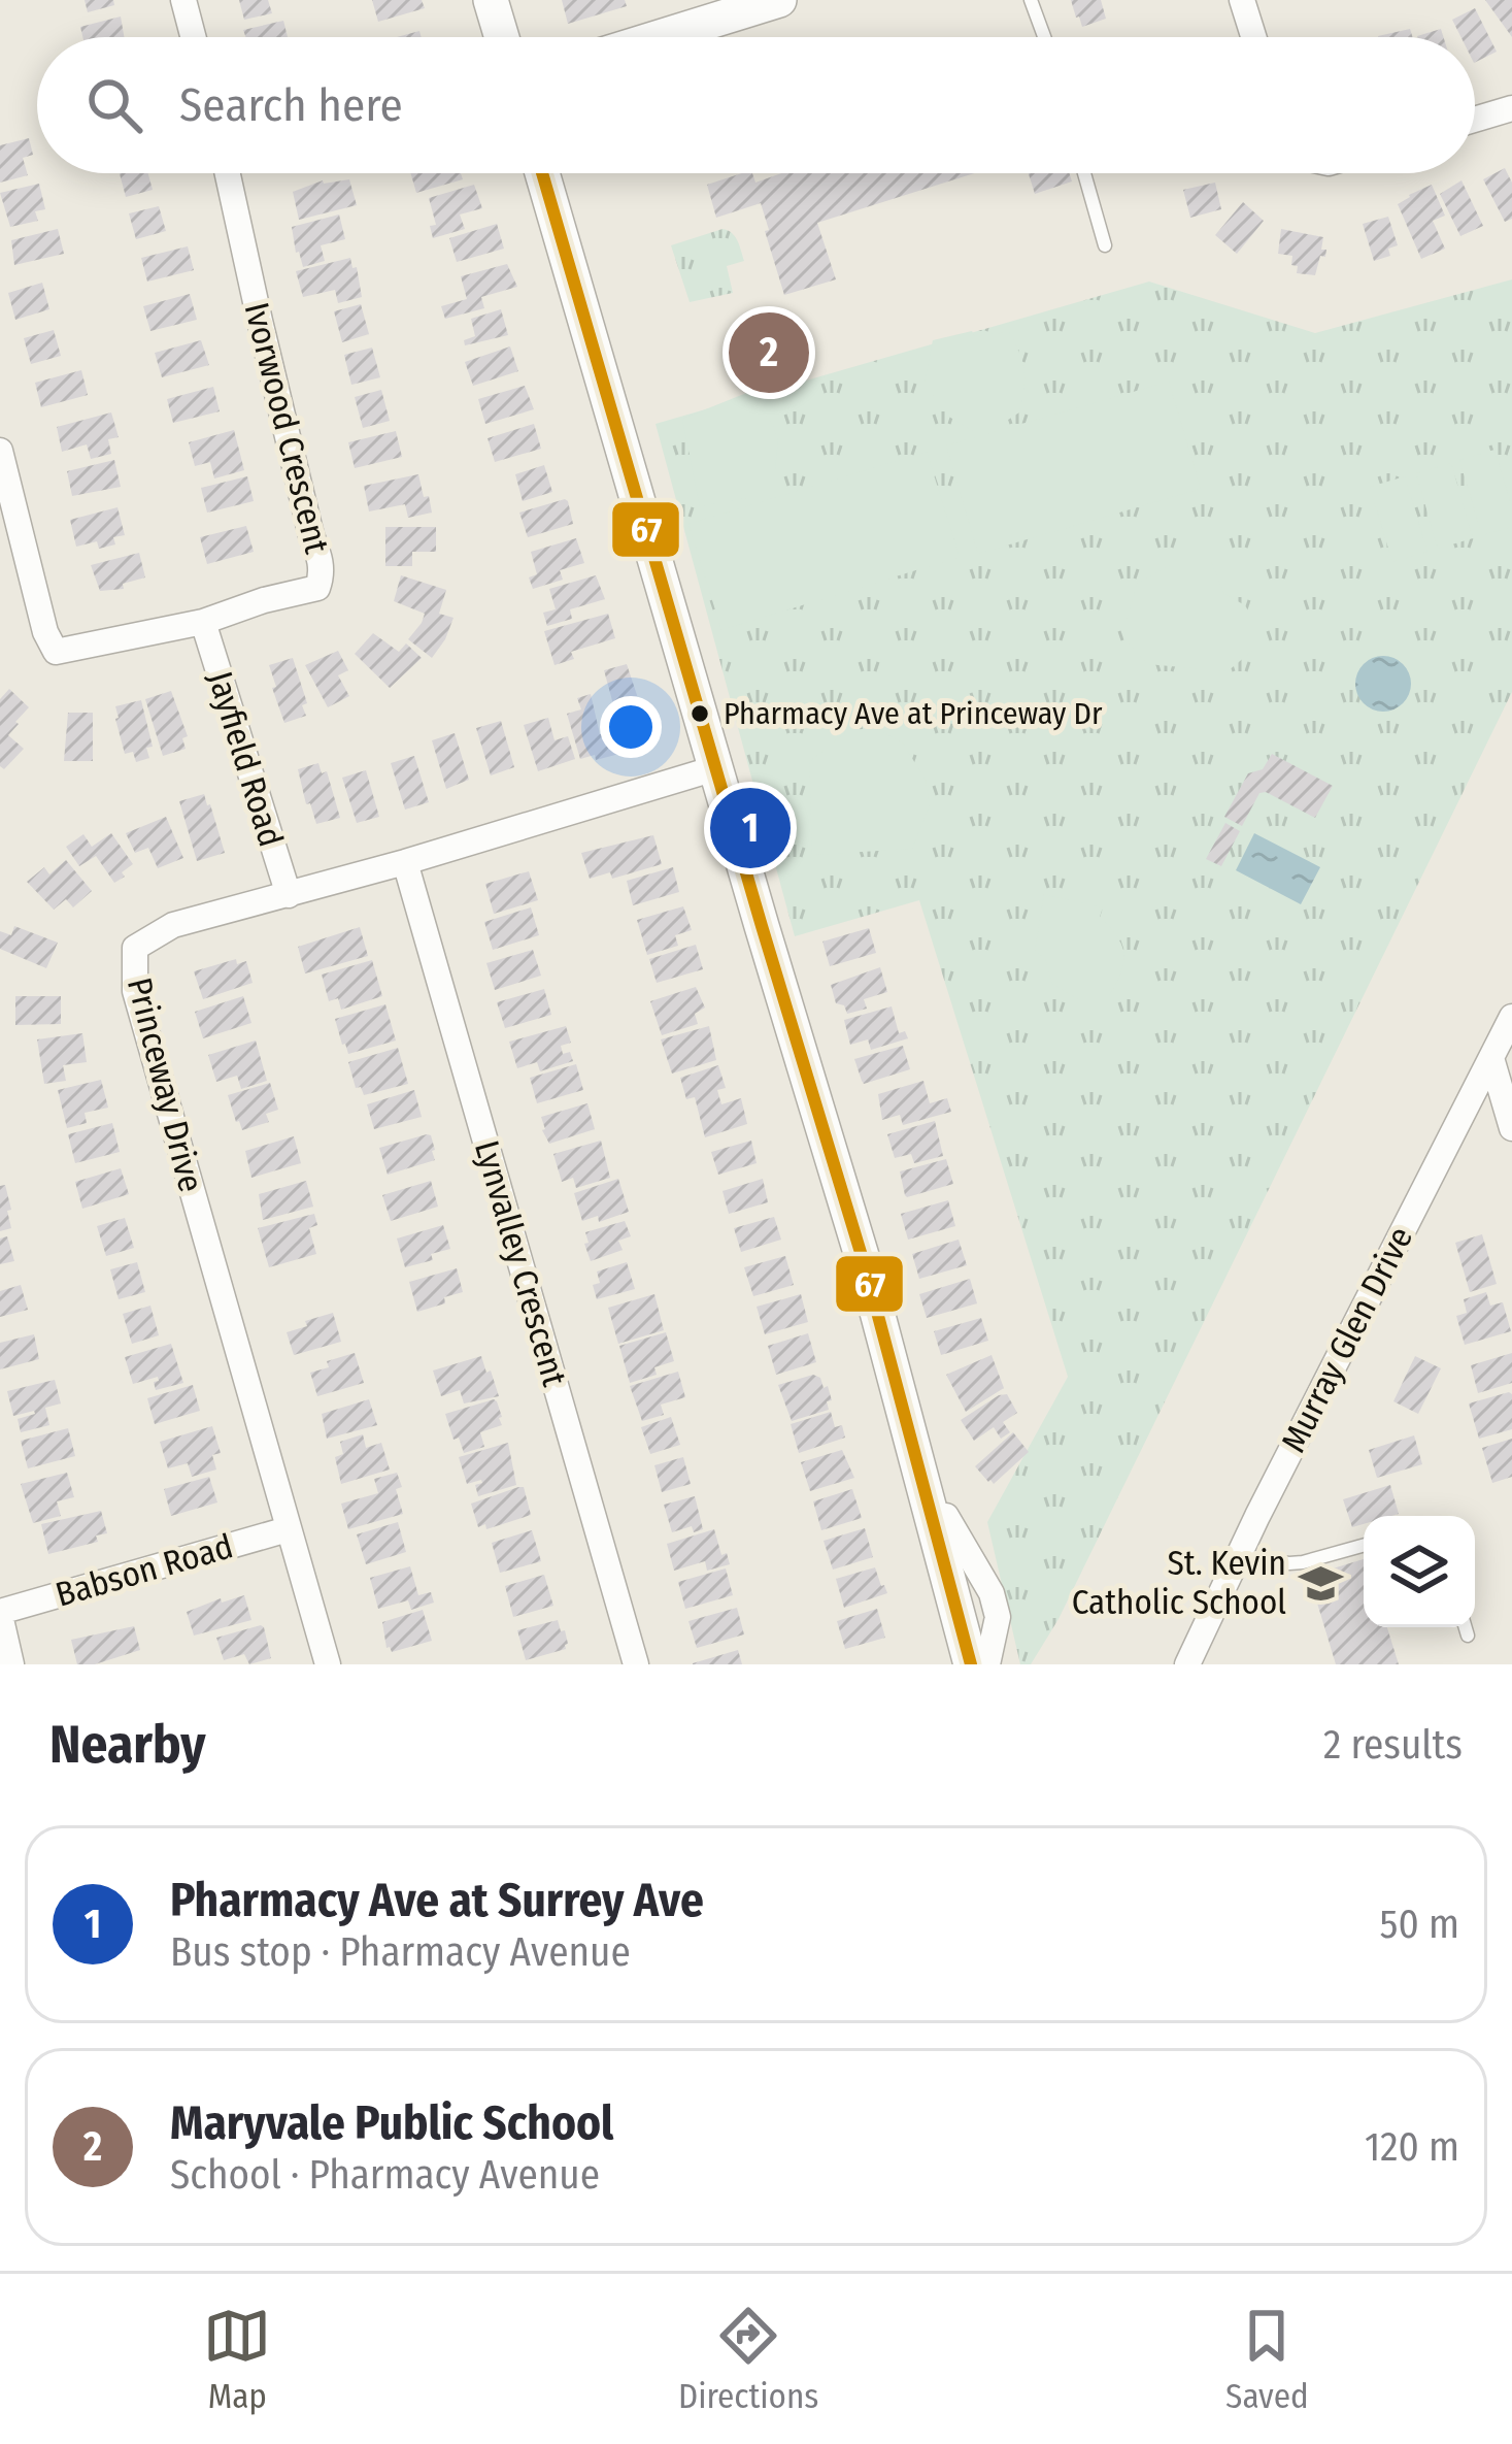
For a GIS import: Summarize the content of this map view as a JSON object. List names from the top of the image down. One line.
{"streets":{"street":["Ivorwood Crescent","Jayfield Road","Princeway Drive","Lynvalley Crescent","Murray Glen Drive","Babson Road"]},"crossings":[["Ivorwood Crescent","Jayfield Road"],["Jayfield Road","Princeway Drive"],["Princeway Drive","Lynvalley Crescent"],["Princeway Drive","Babson Road"]],"places":{"other":["Pharmacy Ave at Princeway Dr"],"school or university":["St. Kevin Catholic School"]},"lines":["transit line 67"],"page":{"search":"Search here","pins":["2","1"],"heading":["Nearby","2 results"],"list":[{"mark":"1","name":"Pharmacy Ave at Surrey Ave","note":"Bus stop · Pharmacy Avenue","value":"50 m"},{"mark":"2","name":"Maryvale Public School","note":"School · Pharmacy Avenue","value":"120 m"}],"nav":["Map","Directions","Saved"]}}
